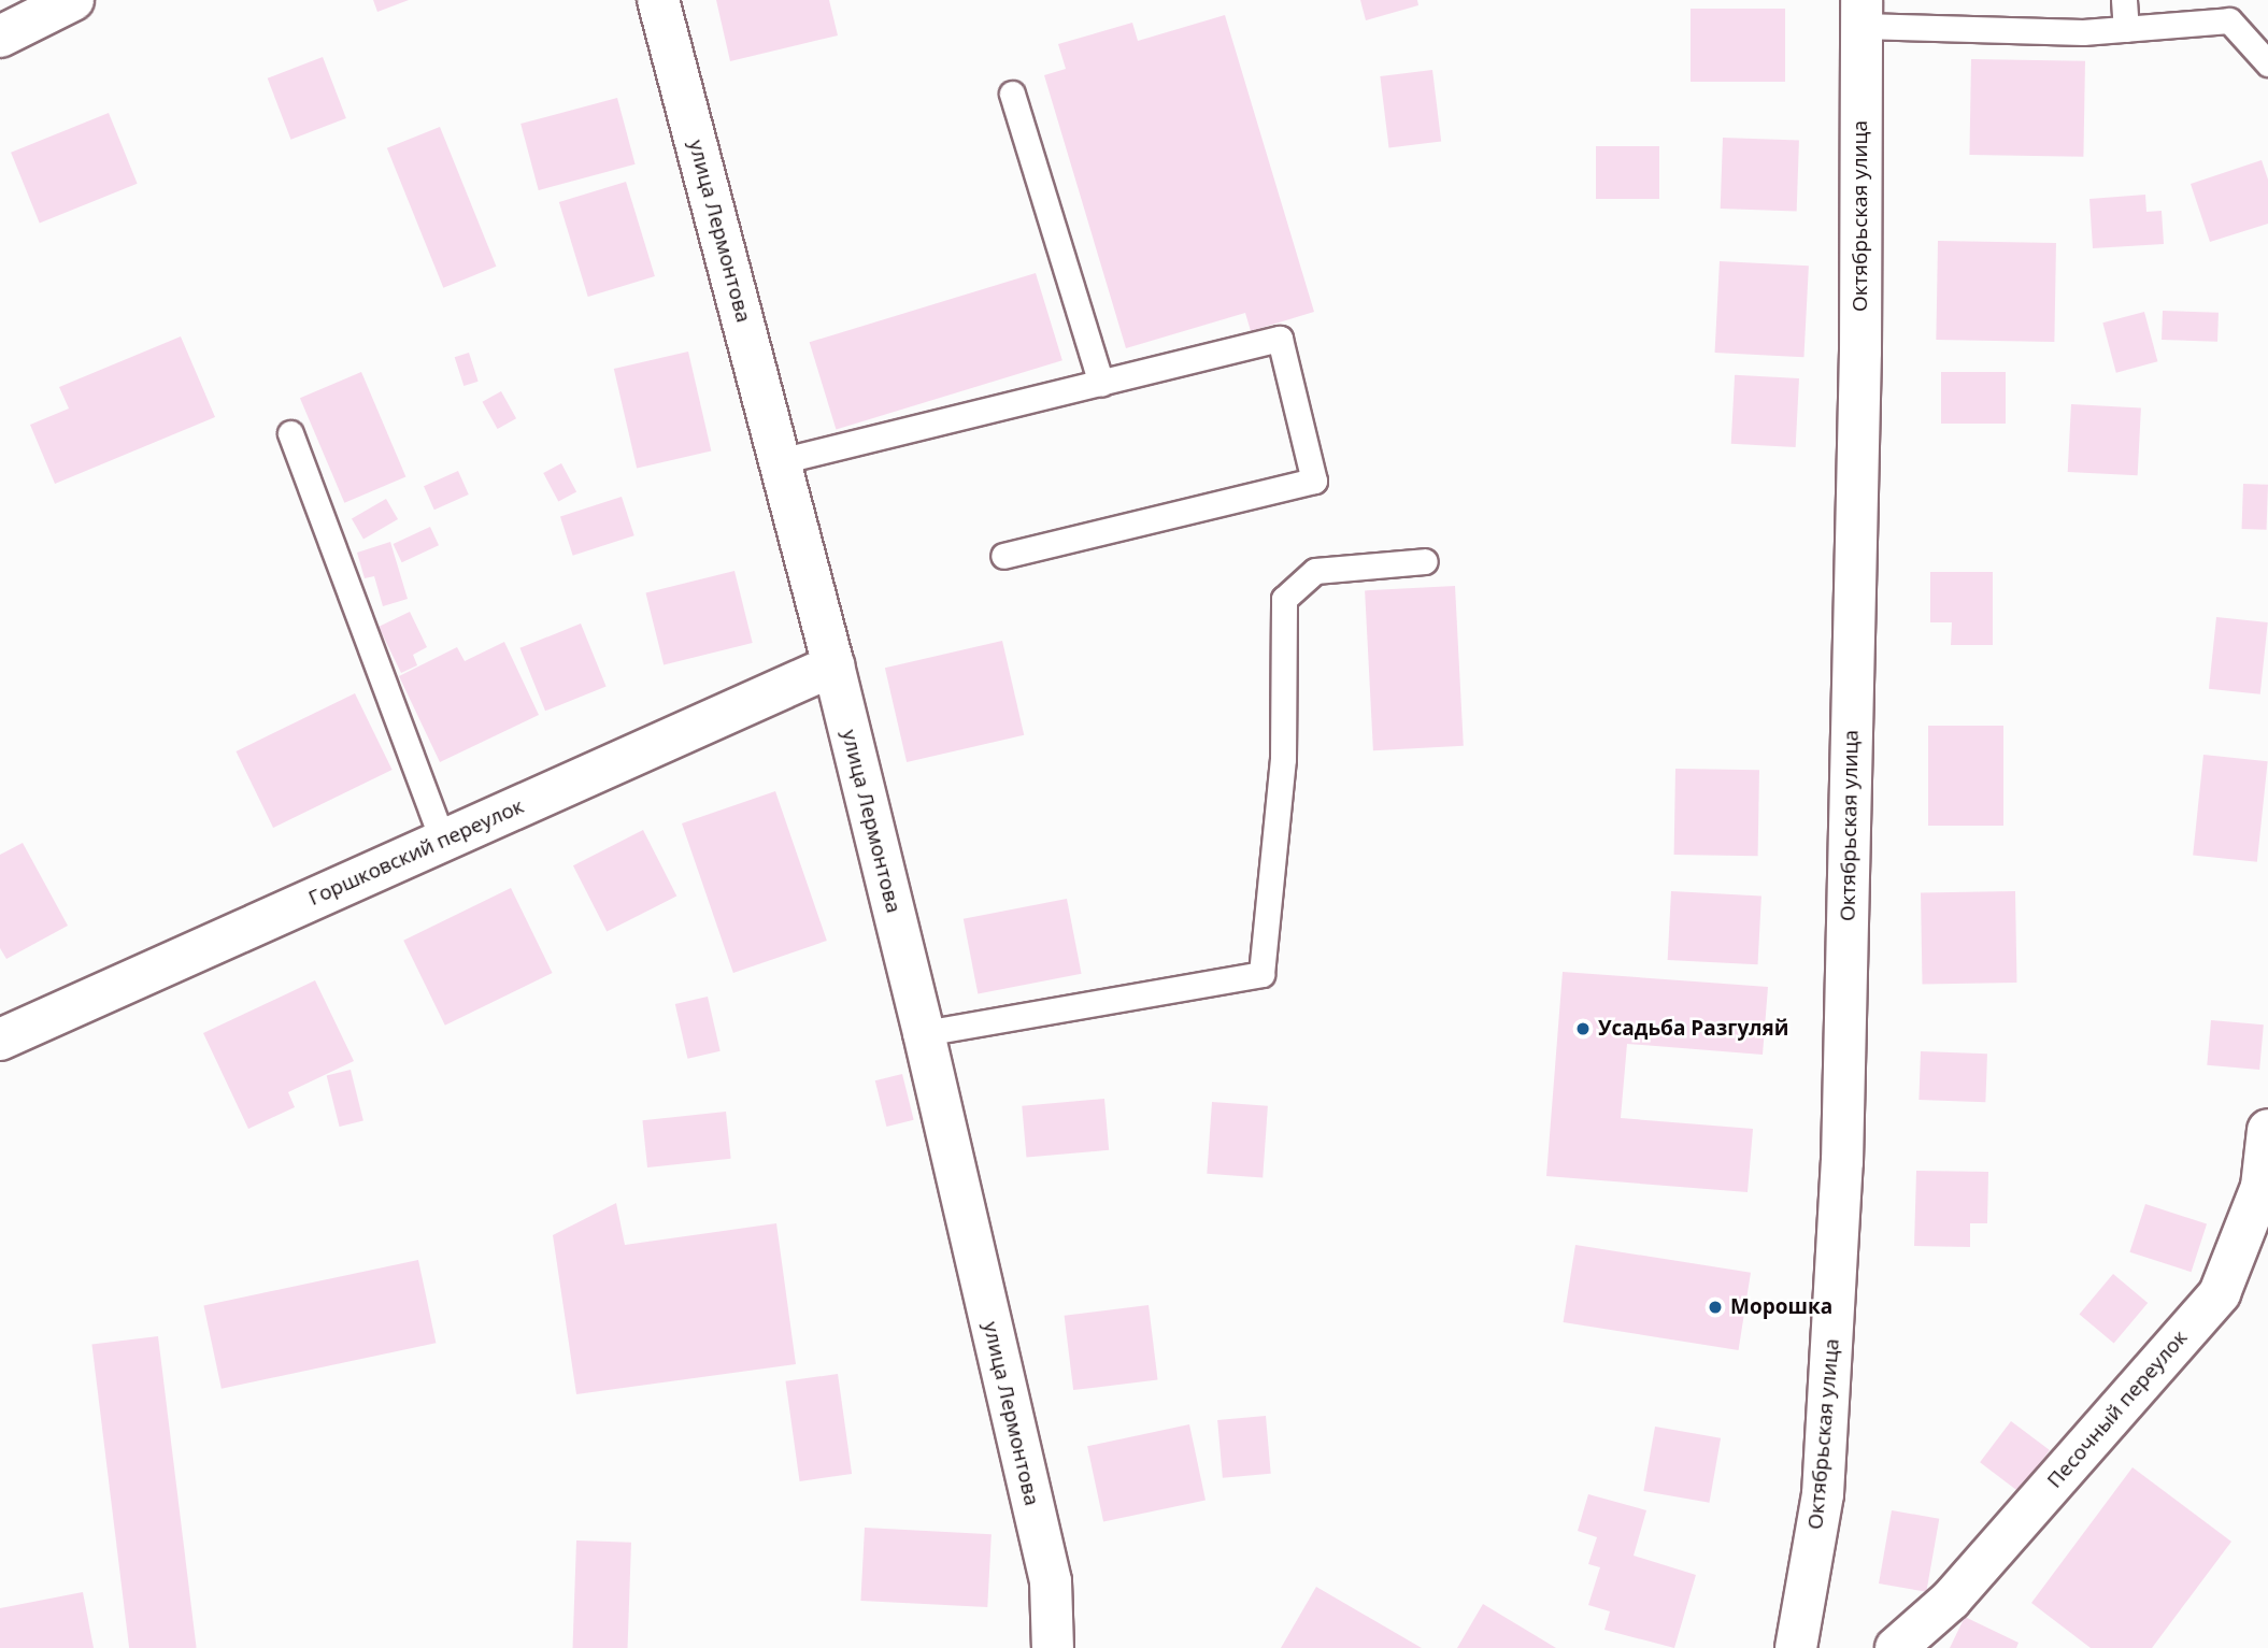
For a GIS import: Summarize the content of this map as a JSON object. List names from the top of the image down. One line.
{"streets":{"street":["Октябрьская улица","улица Лермонтова","Горшковский переулок","Песочный переулок"]},"crossings":[["улица Лермонтова","Горшковский переулок"]],"places":["Усадьба Разгуляй","Морошка"]}
